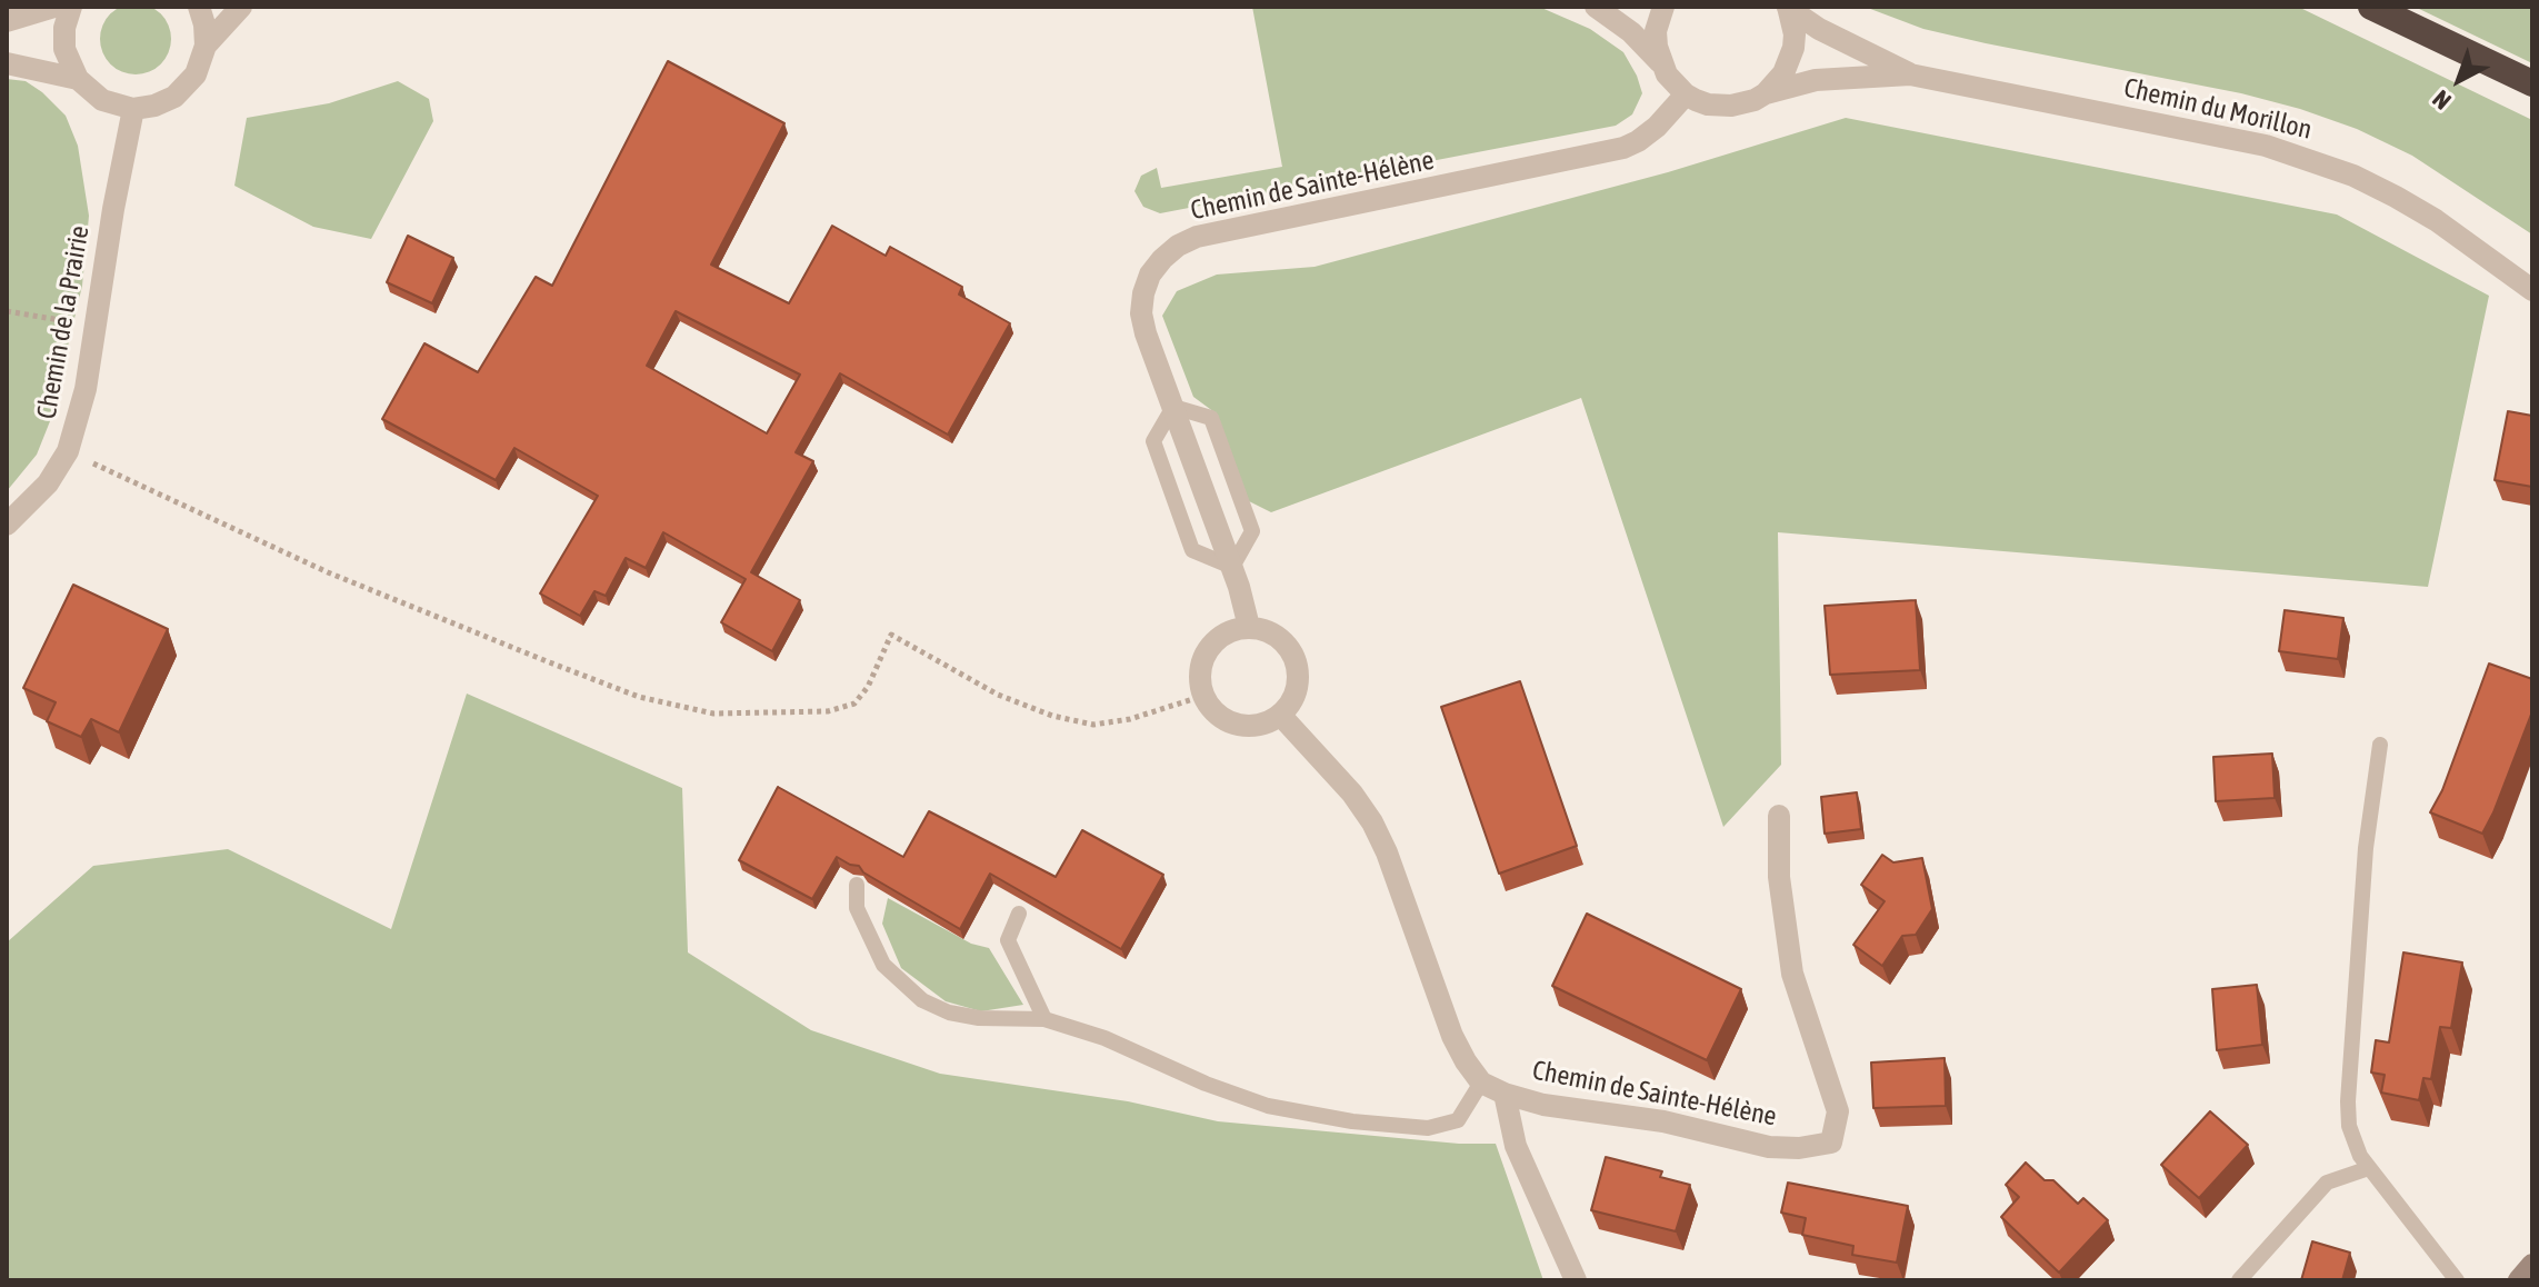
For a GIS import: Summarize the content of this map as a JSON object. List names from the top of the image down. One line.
{"streets":{"street":["Chemin du Morillon","Chemin de Sainte-Hélène","Chemin de la Prairie"]},"crossings":[["Chemin du Morillon","Chemin de Sainte-Hélène"]],"north":"bottom left"}
